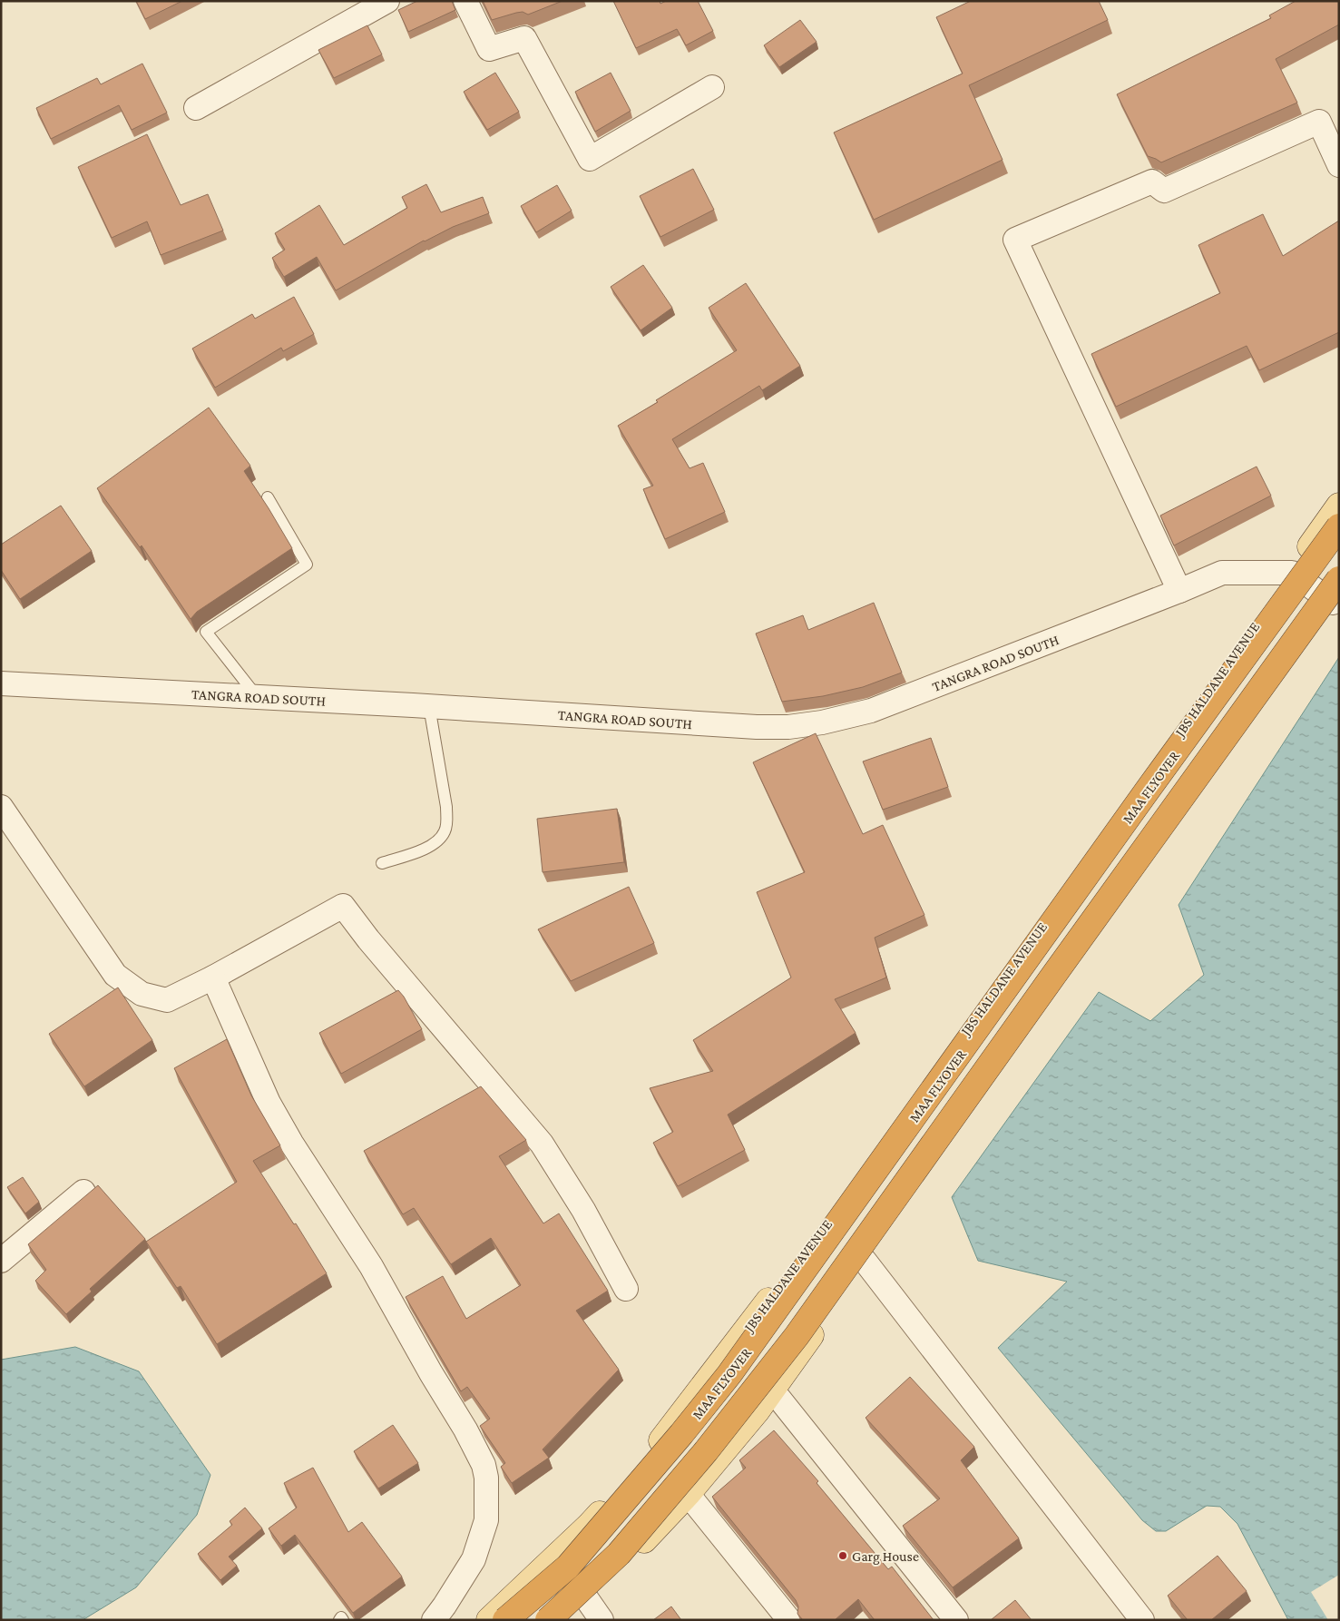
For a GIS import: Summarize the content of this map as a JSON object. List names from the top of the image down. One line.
{"streets":{"highway":["MAA FLYOVER"],"main road":["JBS HALDANE AVENUE"],"street":["TANGRA ROAD SOUTH"]},"crossings":[["TANGRA ROAD SOUTH","JBS HALDANE AVENUE"]],"places":["Garg House"]}
